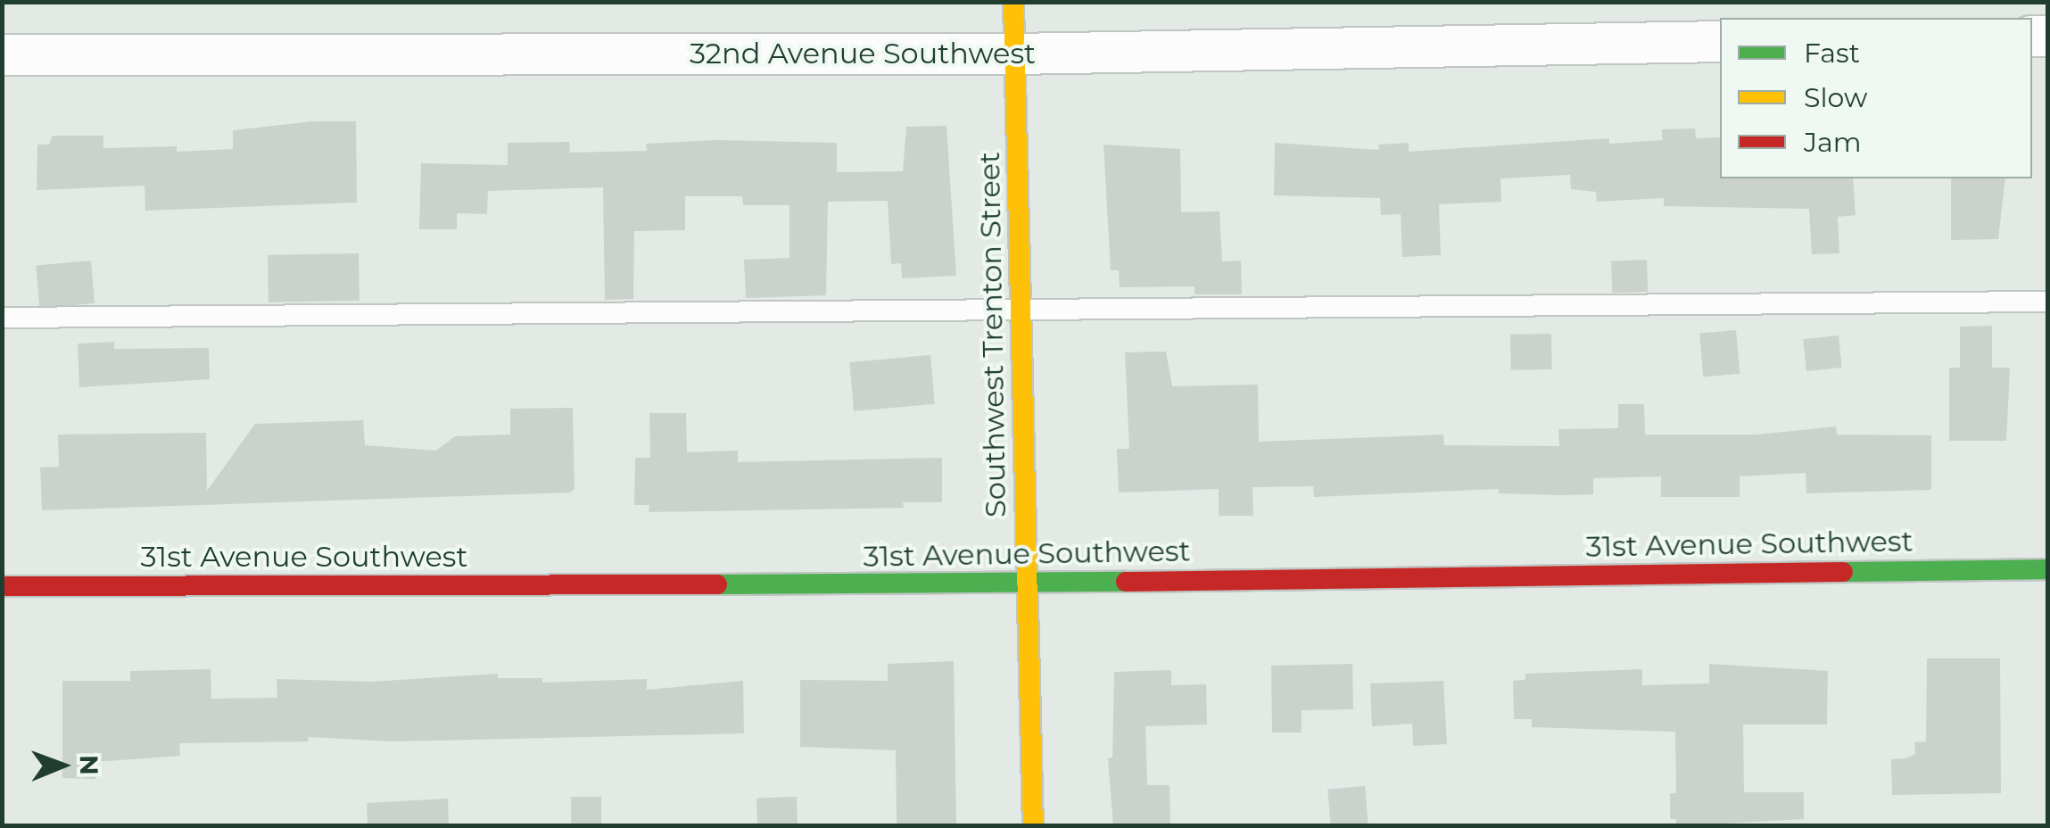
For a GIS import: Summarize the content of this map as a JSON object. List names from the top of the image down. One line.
{"streets":{"street":["32nd Avenue Southwest","Southwest Trenton Street","31st Avenue Southwest"]},"crossings":[["32nd Avenue Southwest","Southwest Trenton Street"],["Southwest Trenton Street","31st Avenue Southwest"]],"legend":["Fast","Slow","Jam"],"north":"right"}
